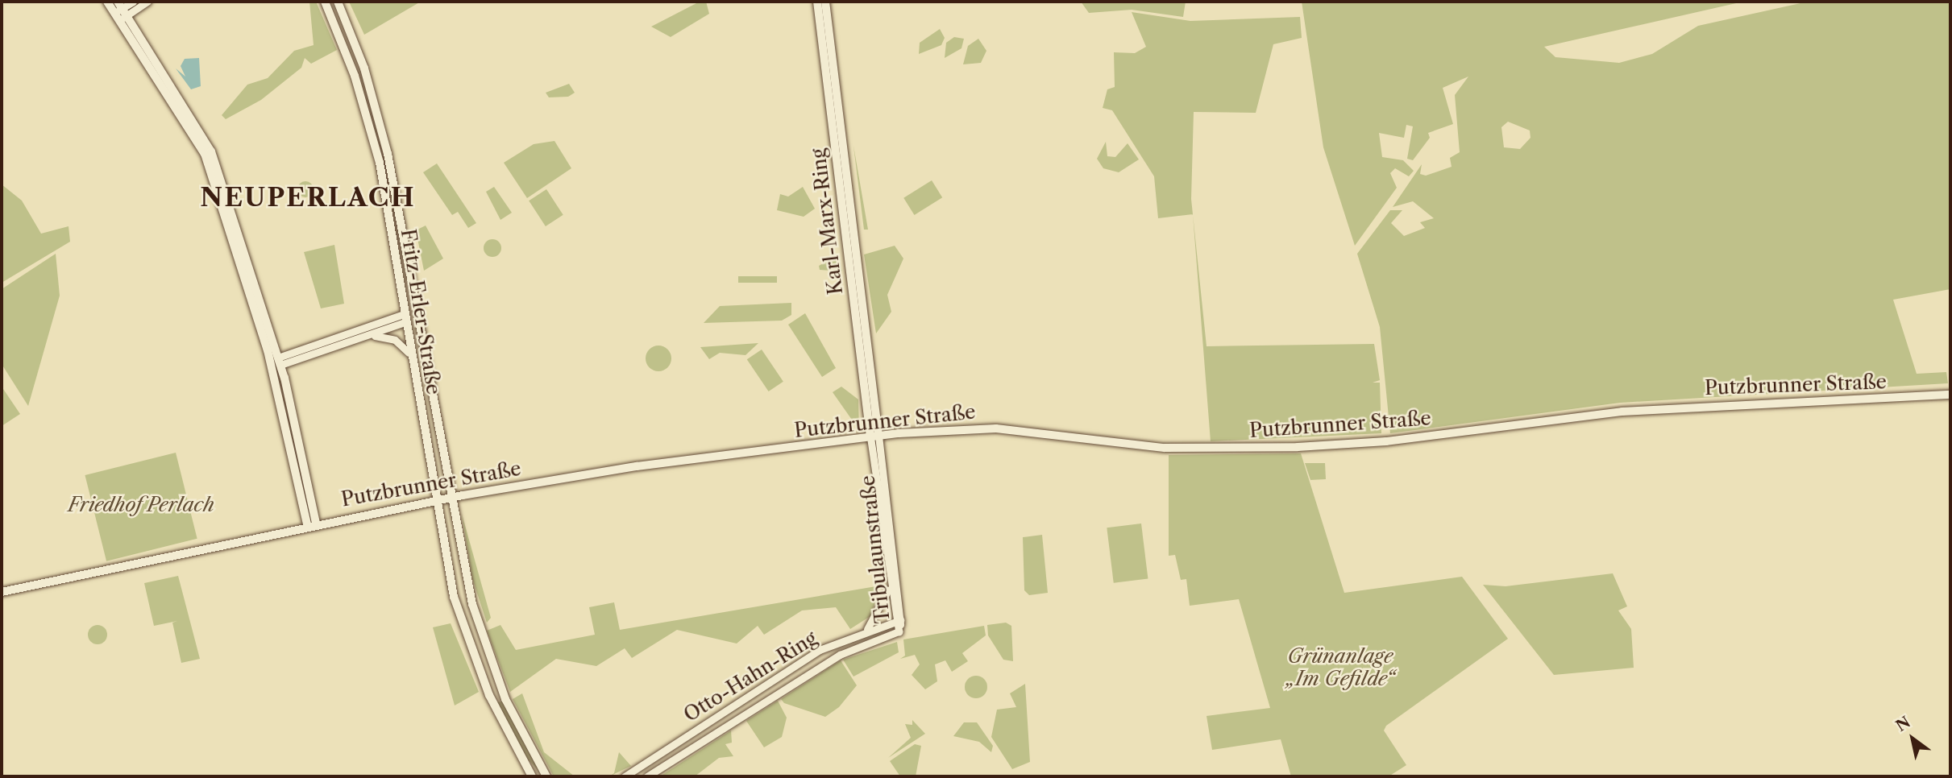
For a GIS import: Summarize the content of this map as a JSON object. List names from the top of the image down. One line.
{"streets":{"main road":["Karl-Marx-Ring","Fritz-Erler-Straße","Putzbrunner Straße"],"street":["Tribulaunstraße","Otto-Hahn-Ring"]},"crossings":[["Karl-Marx-Ring","Putzbrunner Straße"],["Karl-Marx-Ring","Tribulaunstraße"],["Fritz-Erler-Straße","Putzbrunner Straße"],["Putzbrunner Straße","Tribulaunstraße"],["Tribulaunstraße","Otto-Hahn-Ring"]],"districts":["NEUPERLACH"],"parks":["Friedhof Perlach","Grünanlage „Im Gefilde“"],"north":"top left"}
